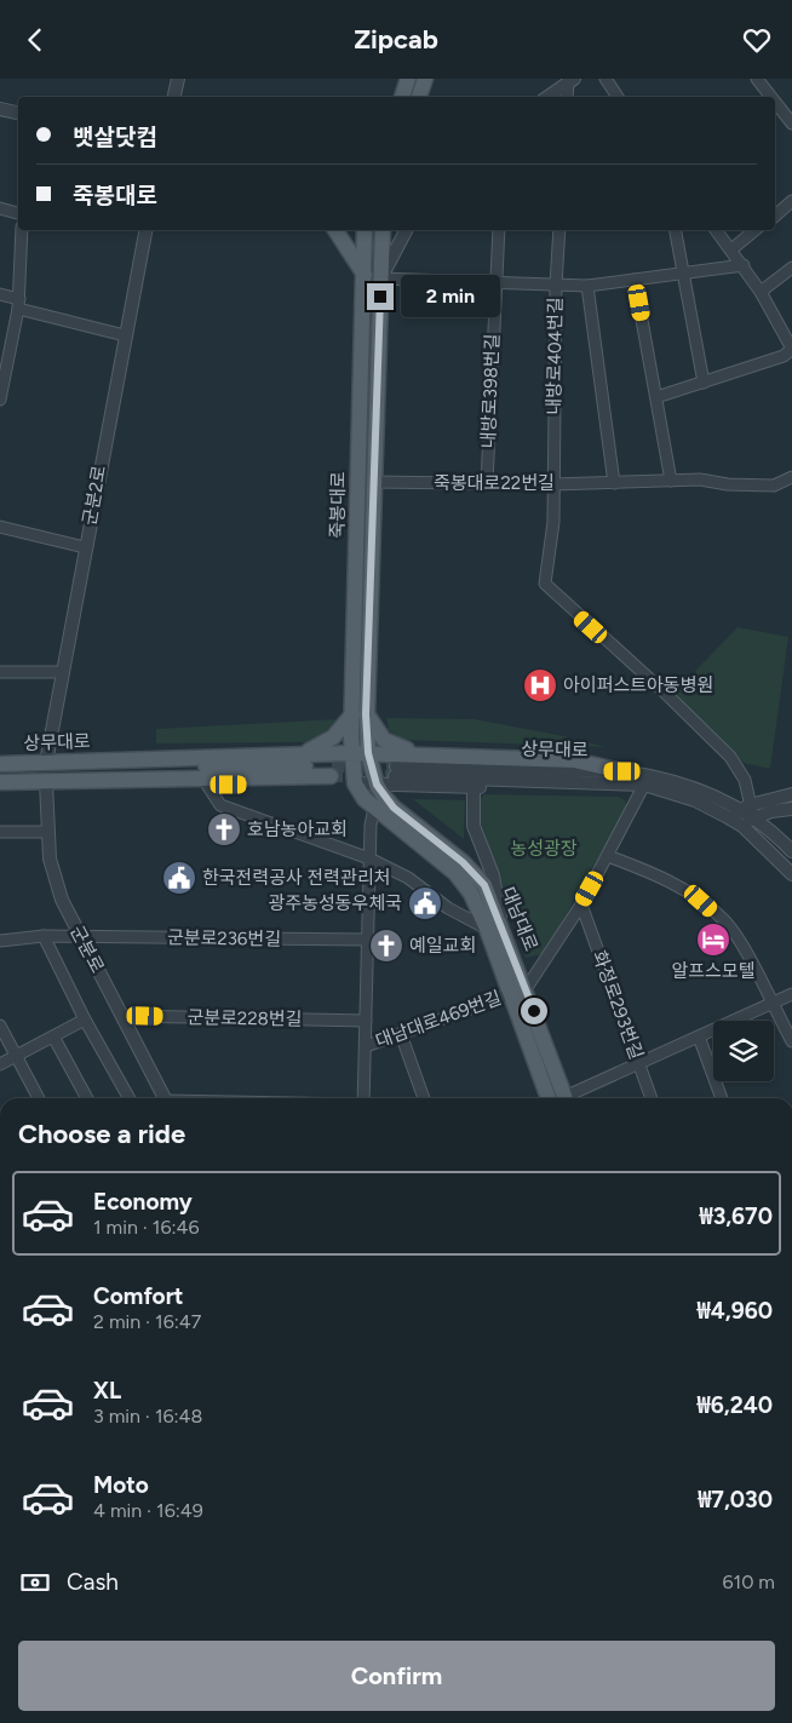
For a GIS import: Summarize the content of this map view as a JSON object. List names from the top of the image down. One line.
{"streets":{"main road":["죽봉대로","상무대로","대남대로"],"street":["내방로404번길","내방로398번길","죽봉대로22번길","군분2로","군분로236번길","군분로","화정로293번길","군분로228번길","대남대로469번길"]},"crossings":[["내방로404번길","죽봉대로22번길"],["내방로404번길","상무대로"],["내방로398번길","죽봉대로22번길"],["죽봉대로22번길","죽봉대로"],["군분2로","상무대로"],["죽봉대로","상무대로"],["죽봉대로","대남대로"],["상무대로","대남대로"],["상무대로","군분로"],["대남대로","대남대로469번길"],["군분로236번길","군분로"],["군분로","군분로228번길"]],"parks":["농성광장"],"places":{"hospital":["아이퍼스트아동병원"],"church":["호남농아교회","예일교회"],"public building":["한국전력공사 전력관리처","광주농성동우체국"],"hotel":["알프스모텔"]},"page":{"header":"Zipcab","banner":["뱃살닷컴","죽봉대로"],"bubble":"2 min","heading":"Choose a ride","list":[{"name":"Economy","note":"1 min · 16:46","value":"₩3,670"},{"name":"Comfort","note":"2 min · 16:47","value":"₩4,960"},{"name":"XL","note":"3 min · 16:48","value":"₩6,240"},{"name":"Moto","note":"4 min · 16:49","value":"₩7,030"}],"pay":["Cash","610 m"],"buttons":"Confirm"}}
